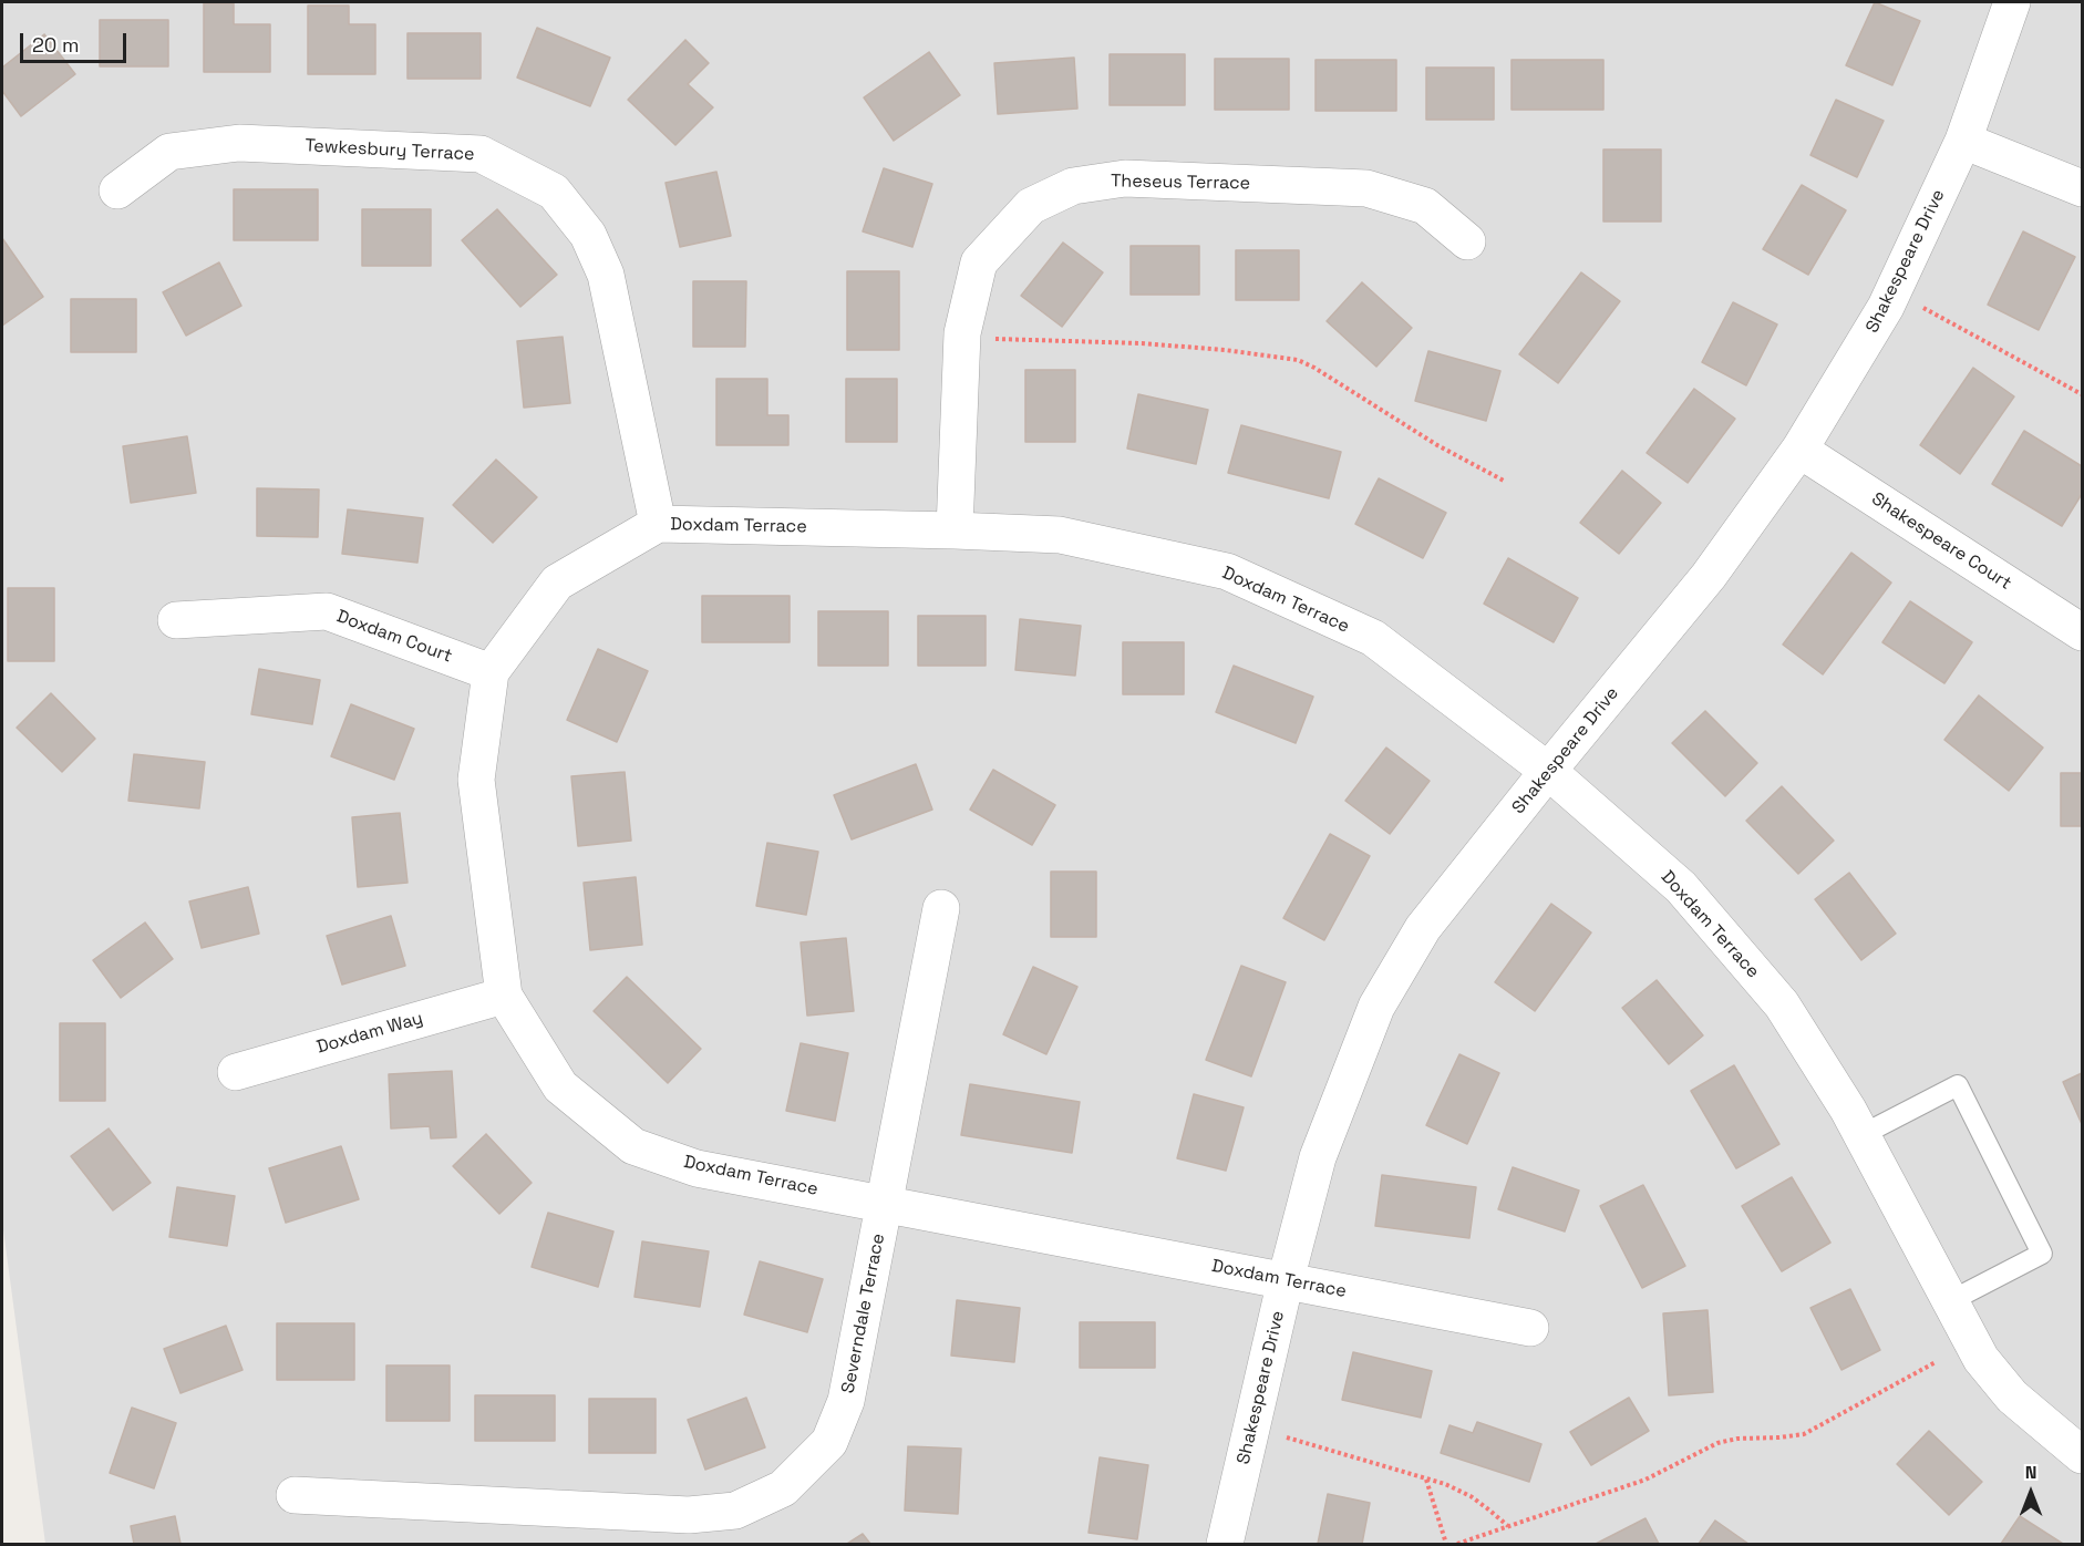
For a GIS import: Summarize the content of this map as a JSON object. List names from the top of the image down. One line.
{"streets":{"street":["Tewkesbury Terrace","Theseus Terrace","Shakespeare Drive","Doxdam Terrace","Shakespeare Court","Doxdam Court","Doxdam Way","Severndale Terrace"]},"crossings":[["Tewkesbury Terrace","Doxdam Terrace"],["Theseus Terrace","Doxdam Terrace"],["Shakespeare Drive","Doxdam Terrace"],["Shakespeare Drive","Shakespeare Court"],["Doxdam Terrace","Doxdam Court"],["Doxdam Terrace","Doxdam Way"],["Doxdam Terrace","Severndale Terrace"]],"scale_bar":"20 m","north":"top"}
